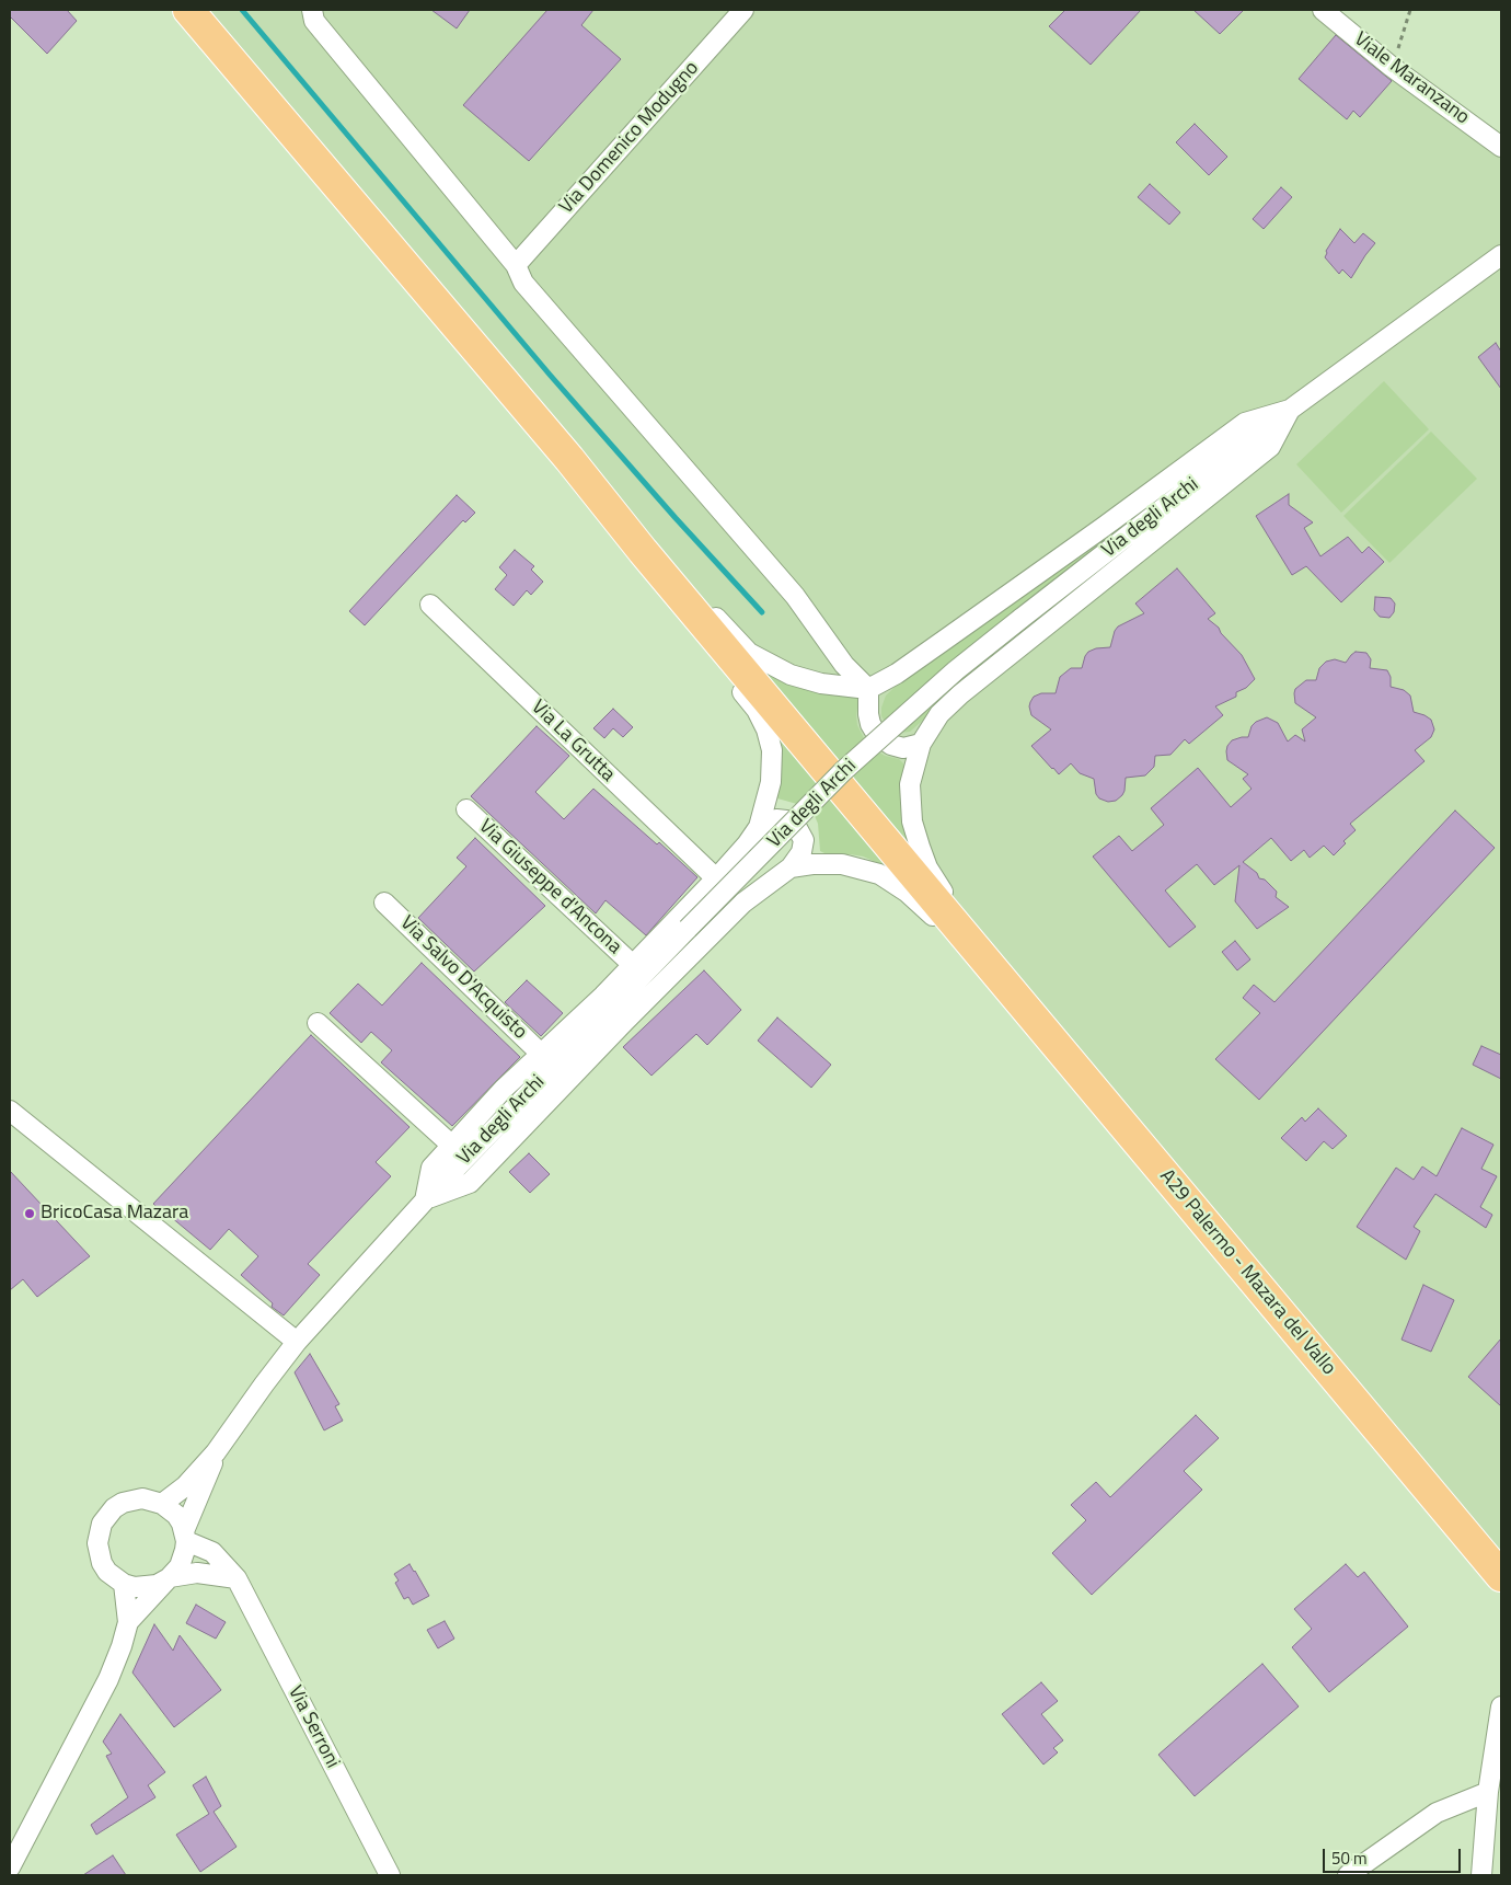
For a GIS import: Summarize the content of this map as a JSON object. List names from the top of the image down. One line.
{"streets":{"main road":["A29 Palermo - Mazara del Vallo"],"street":["Viale Maranzano","Via Domenico Modugno","Via degli Archi","Via La Grutta","Via Giuseppe d'Ancona","Via Salvo D'Acquisto","Via Serroni"]},"crossings":[["Via degli Archi","Via Serroni"]],"places":["BricoCasa Mazara"],"scale_bar":"50 m"}
